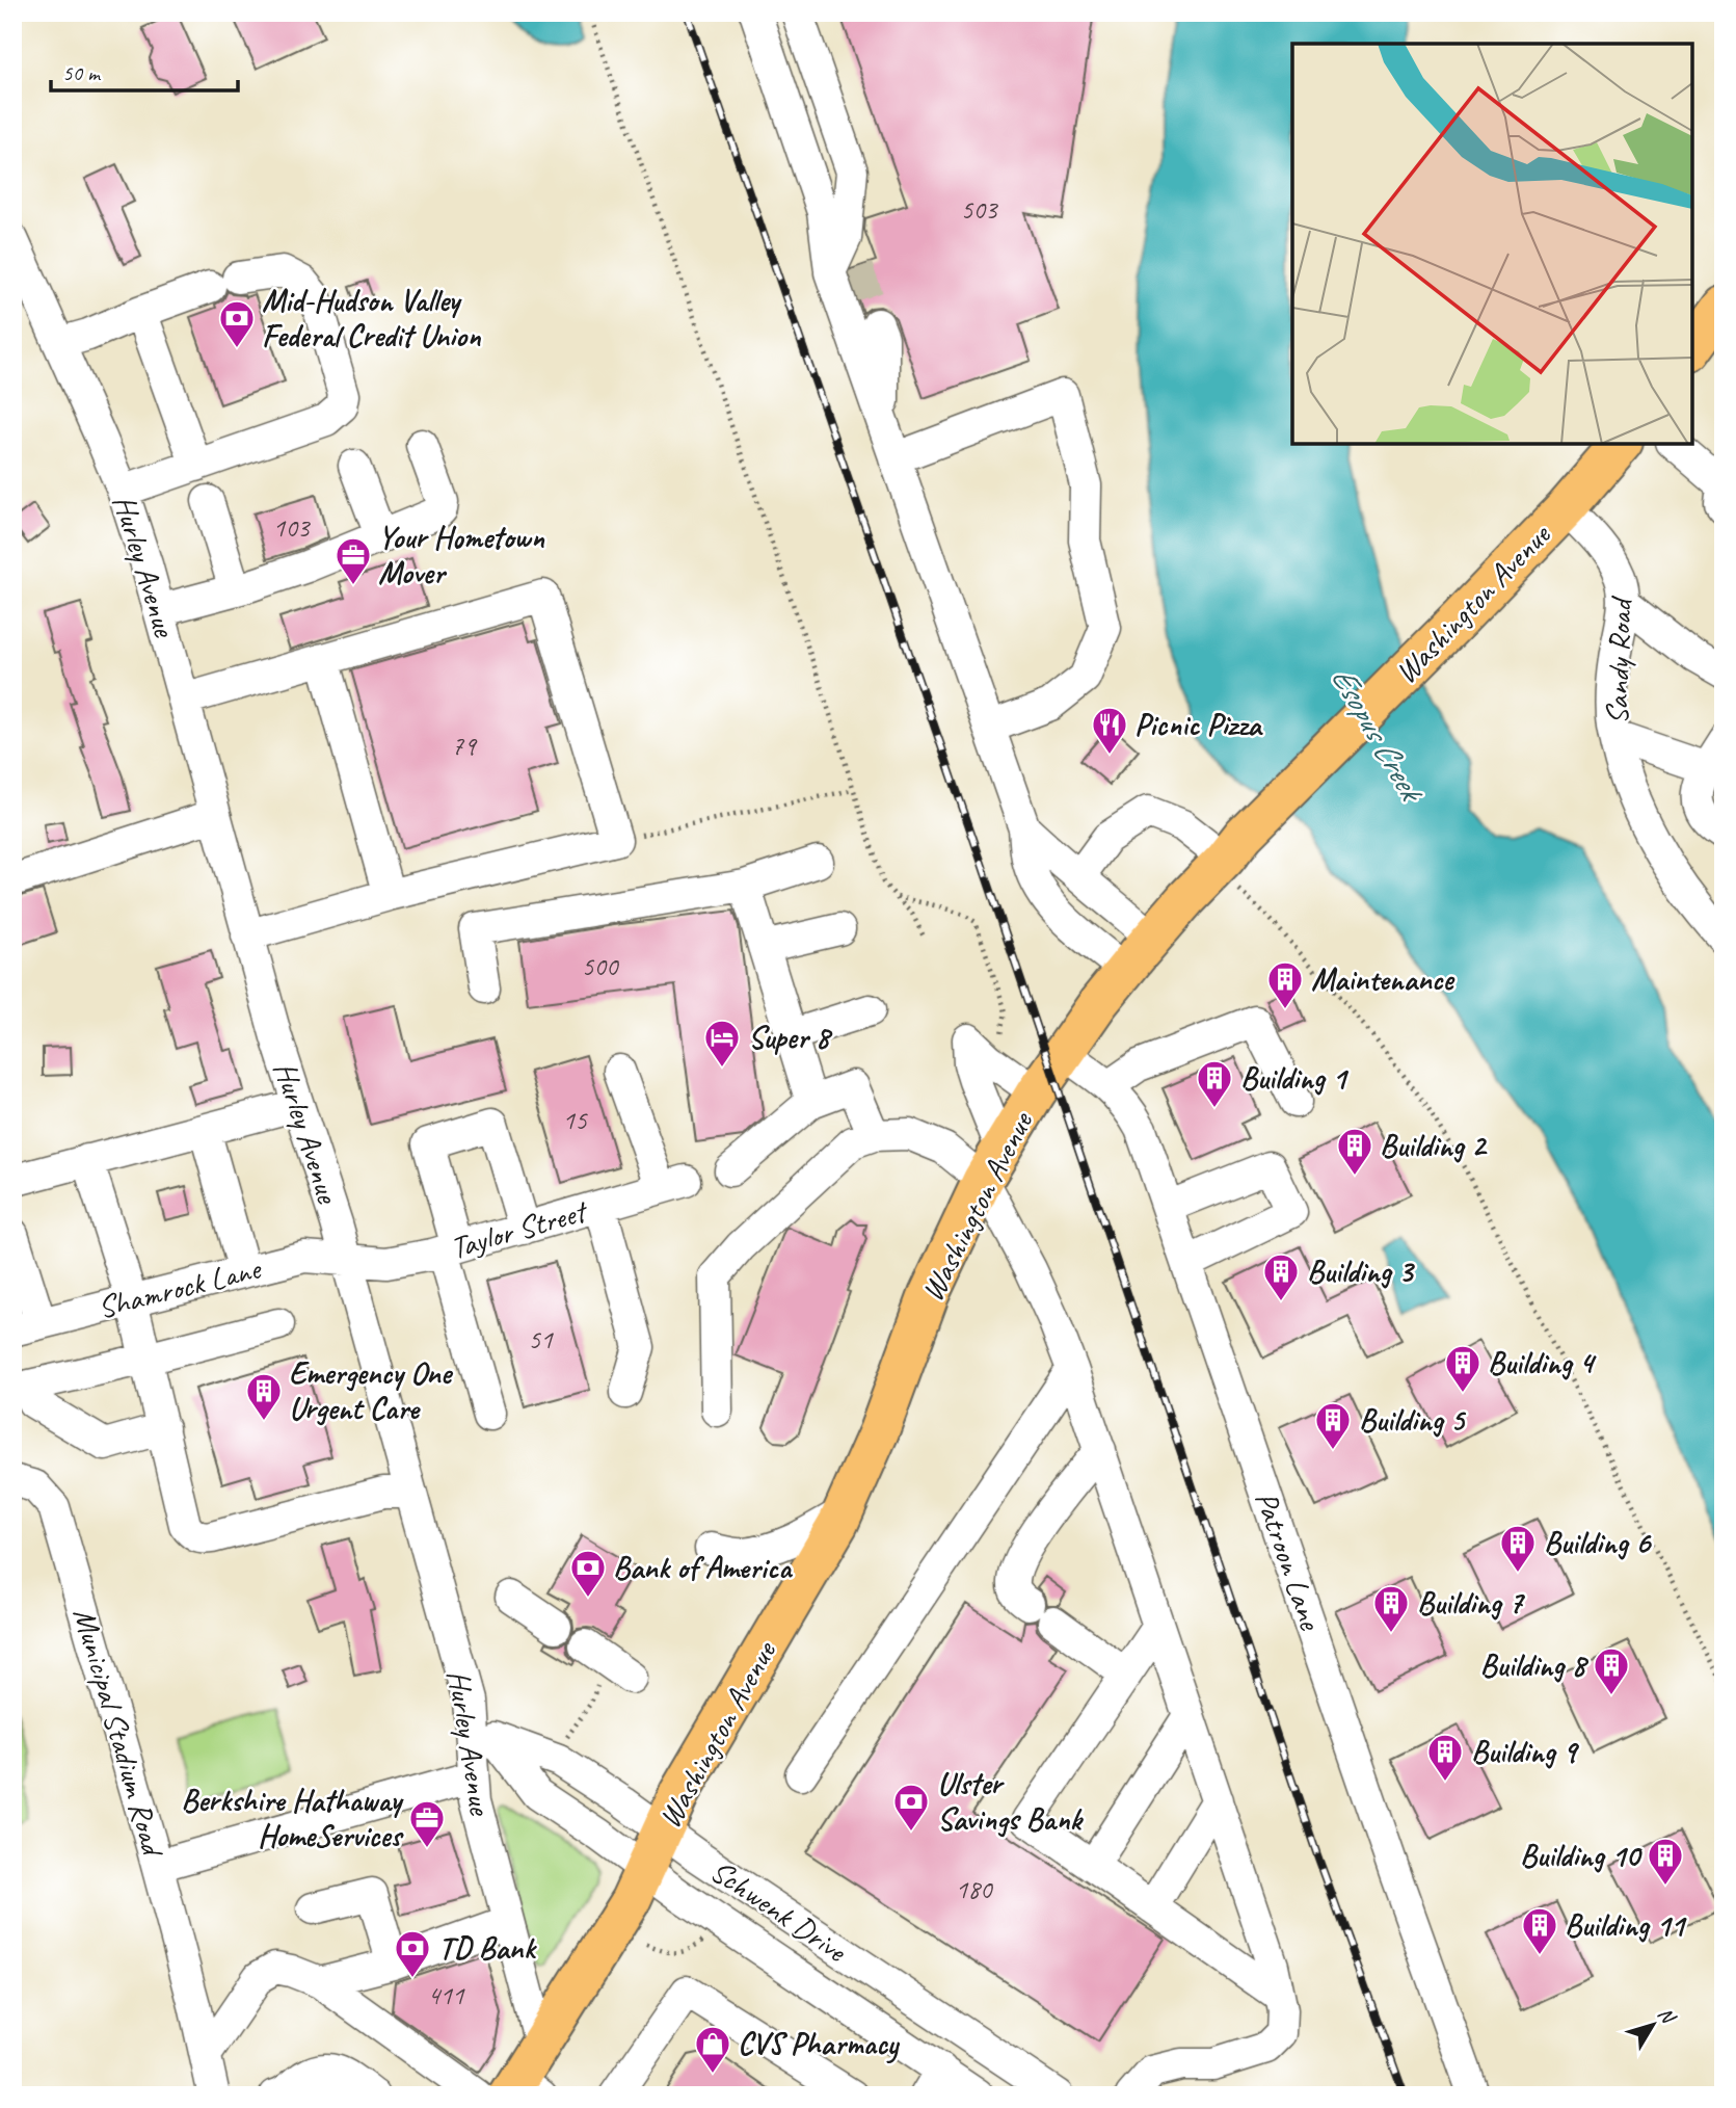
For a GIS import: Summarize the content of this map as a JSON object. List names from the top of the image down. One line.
{"streets":{"main road":["Washington Avenue"],"street":["Hurley Avenue","Sandy Road","Taylor Street","Shamrock Lane","Patroon Lane","Municipal Stadium Road","Schwenk Drive"]},"crossings":[["Hurley Avenue","Washington Avenue"],["Hurley Avenue","Taylor Street"],["Hurley Avenue","Shamrock Lane"],["Hurley Avenue","Schwenk Drive"],["Washington Avenue","Sandy Road"],["Washington Avenue","Patroon Lane"],["Washington Avenue","Schwenk Drive"],["Taylor Street","Shamrock Lane"]],"water":["Esopus Creek"],"places":{"bank":["Mid-Hudson Valley Federal Credit Union","Bank of America","Ulster Savings Bank","TD Bank"],"office":["Your Hometown Mover","Berkshire Hathaway HomeServices"],"restaurant":["Picnic Pizza"],"building":["Maintenance","Building 1","Building 2","Building 3","Building 4","Emergency One Urgent Care","Building 5","Building 6","Building 7","Building 8","Building 9","Building 10","Building 11"],"hotel":["Super 8"],"shop":["CVS Pharmacy"]},"house_numbers":["503","103","79","500","15","51","180","411"],"scale_bar":"50 m","north":"top right"}
